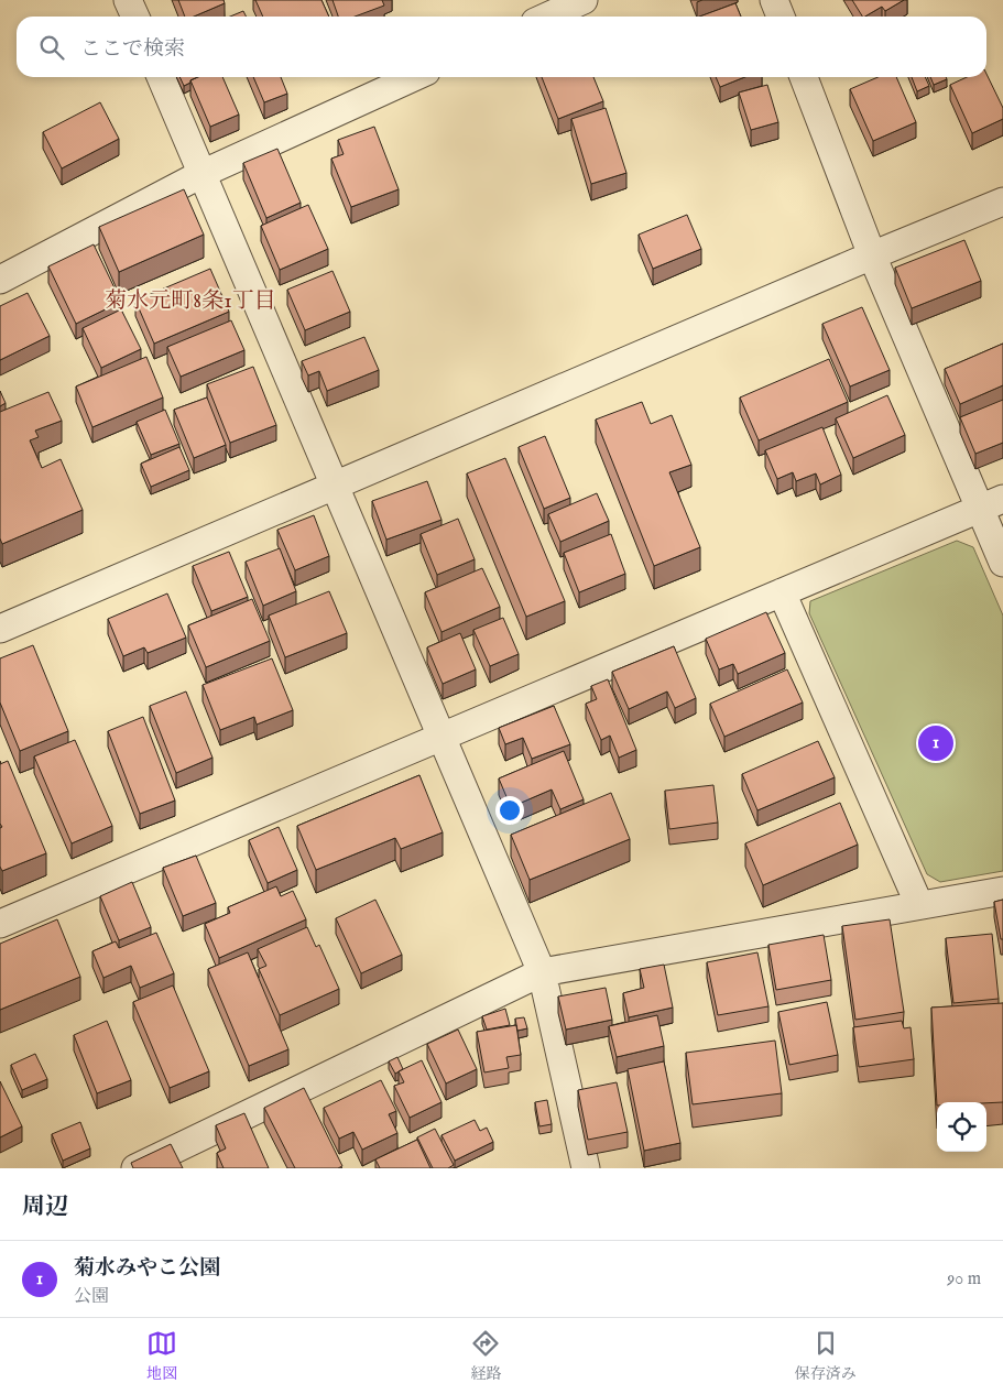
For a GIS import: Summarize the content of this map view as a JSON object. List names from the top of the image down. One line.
{"districts":["菊水元町8条1丁目"],"page":{"search":"ここで検索","pins":"1","heading":"周辺","list":[{"mark":"1","name":"菊水みやこ公園","note":"公園","value":"90 m"}],"nav":["地図","経路","保存済み"]}}
